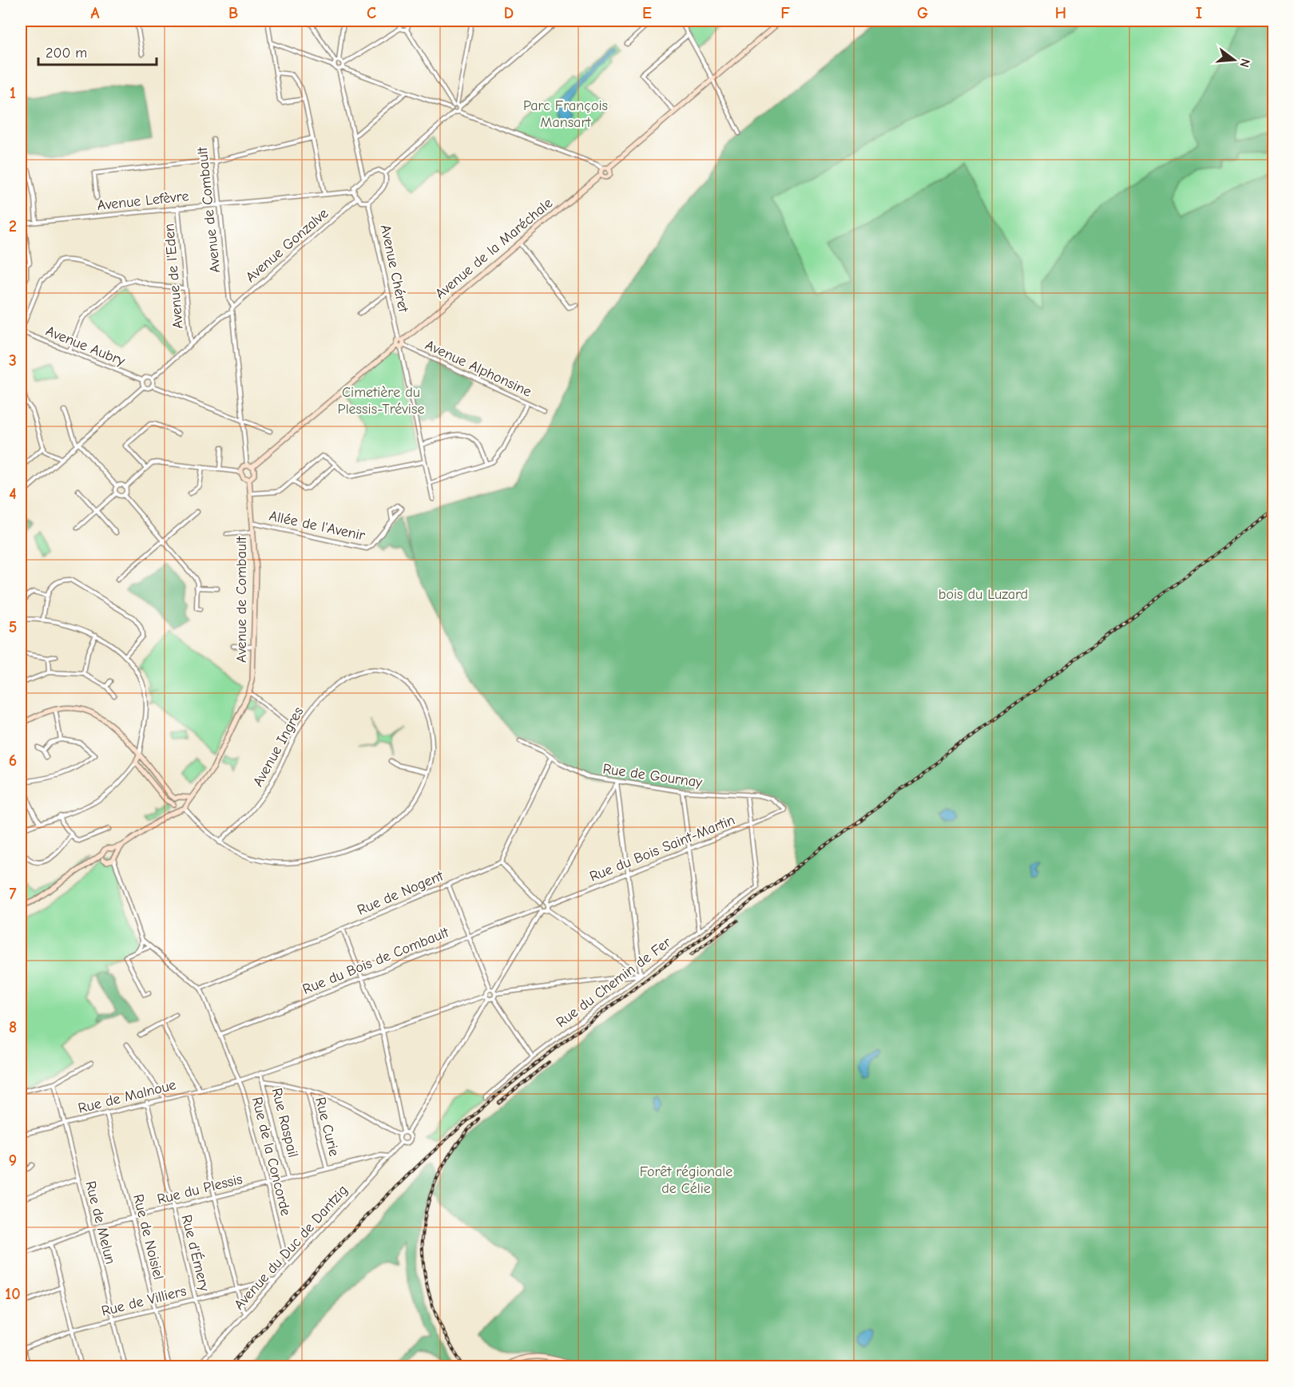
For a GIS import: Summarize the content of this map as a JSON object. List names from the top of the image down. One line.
{"streets":{"street":["Avenue Lefèvre","Avenue de Combault","Avenue Gonzalve","Avenue de la Maréchale","Avenue Chéret","Avenue de l'Eden","Avenue Aubry","Avenue Alphonsine","Allée de l'Avenir","Avenue Ingres","Rue de Gournay","Rue du Bois Saint-Martin","Rue de Nogent","Rue du Bois de Combault","Rue du Chemin de Fer","Rue de Malnoue","Rue Raspail","Rue Curie","Rue de la Concorde","Rue du Plessis","Rue de Melun","Rue de Noisiel","Avenue du Duc de Dantzig","Rue d'Émery","Rue de Villiers"]},"crossings":[["Avenue Lefèvre","Avenue de Combault"],["Avenue Lefèvre","Avenue Gonzalve"],["Avenue Lefèvre","Avenue Chéret"],["Avenue Lefèvre","Avenue de l'Eden"],["Avenue de Combault","Avenue Gonzalve"],["Avenue de Combault","Avenue de la Maréchale"],["Avenue de Combault","Allée de l'Avenir"],["Avenue de Combault","Avenue Ingres"],["Avenue Gonzalve","Avenue Chéret"],["Avenue Gonzalve","Avenue de l'Eden"],["Avenue Gonzalve","Avenue Aubry"],["Avenue de la Maréchale","Avenue Chéret"],["Avenue de la Maréchale","Avenue Alphonsine"],["Avenue Chéret","Avenue Alphonsine"],["Rue de Gournay","Rue du Bois Saint-Martin"],["Rue du Bois Saint-Martin","Rue du Chemin de Fer"],["Rue de Nogent","Rue de la Concorde"],["Rue du Bois de Combault","Rue de la Concorde"],["Rue de Malnoue","Rue de la Concorde"],["Rue de Malnoue","Rue de Melun"],["Rue de Malnoue","Rue de Noisiel"],["Rue de Malnoue","Rue d'Émery"],["Rue Raspail","Rue du Plessis"],["Rue Curie","Rue du Plessis"],["Rue de la Concorde","Rue du Plessis"],["Rue de la Concorde","Avenue du Duc de Dantzig"],["Rue du Plessis","Rue de Melun"],["Rue du Plessis","Rue de Noisiel"],["Rue du Plessis","Avenue du Duc de Dantzig"],["Rue du Plessis","Rue d'Émery"],["Rue de Melun","Rue de Villiers"],["Rue de Noisiel","Rue de Villiers"],["Avenue du Duc de Dantzig","Rue d'Émery"],["Avenue du Duc de Dantzig","Rue de Villiers"],["Rue d'Émery","Rue de Villiers"]],"parks":["Parc François Mansart","Cimetière du Plessis-Trévise","bois du Luzard","Forêt régionale de Célie"],"scale_bar":"200 m","north":"right","grid":{"columns":["A","B","C","D","E","F","G","H","I"],"rows":["1","2","3","4","5","6","7","8","9","10"]}}
